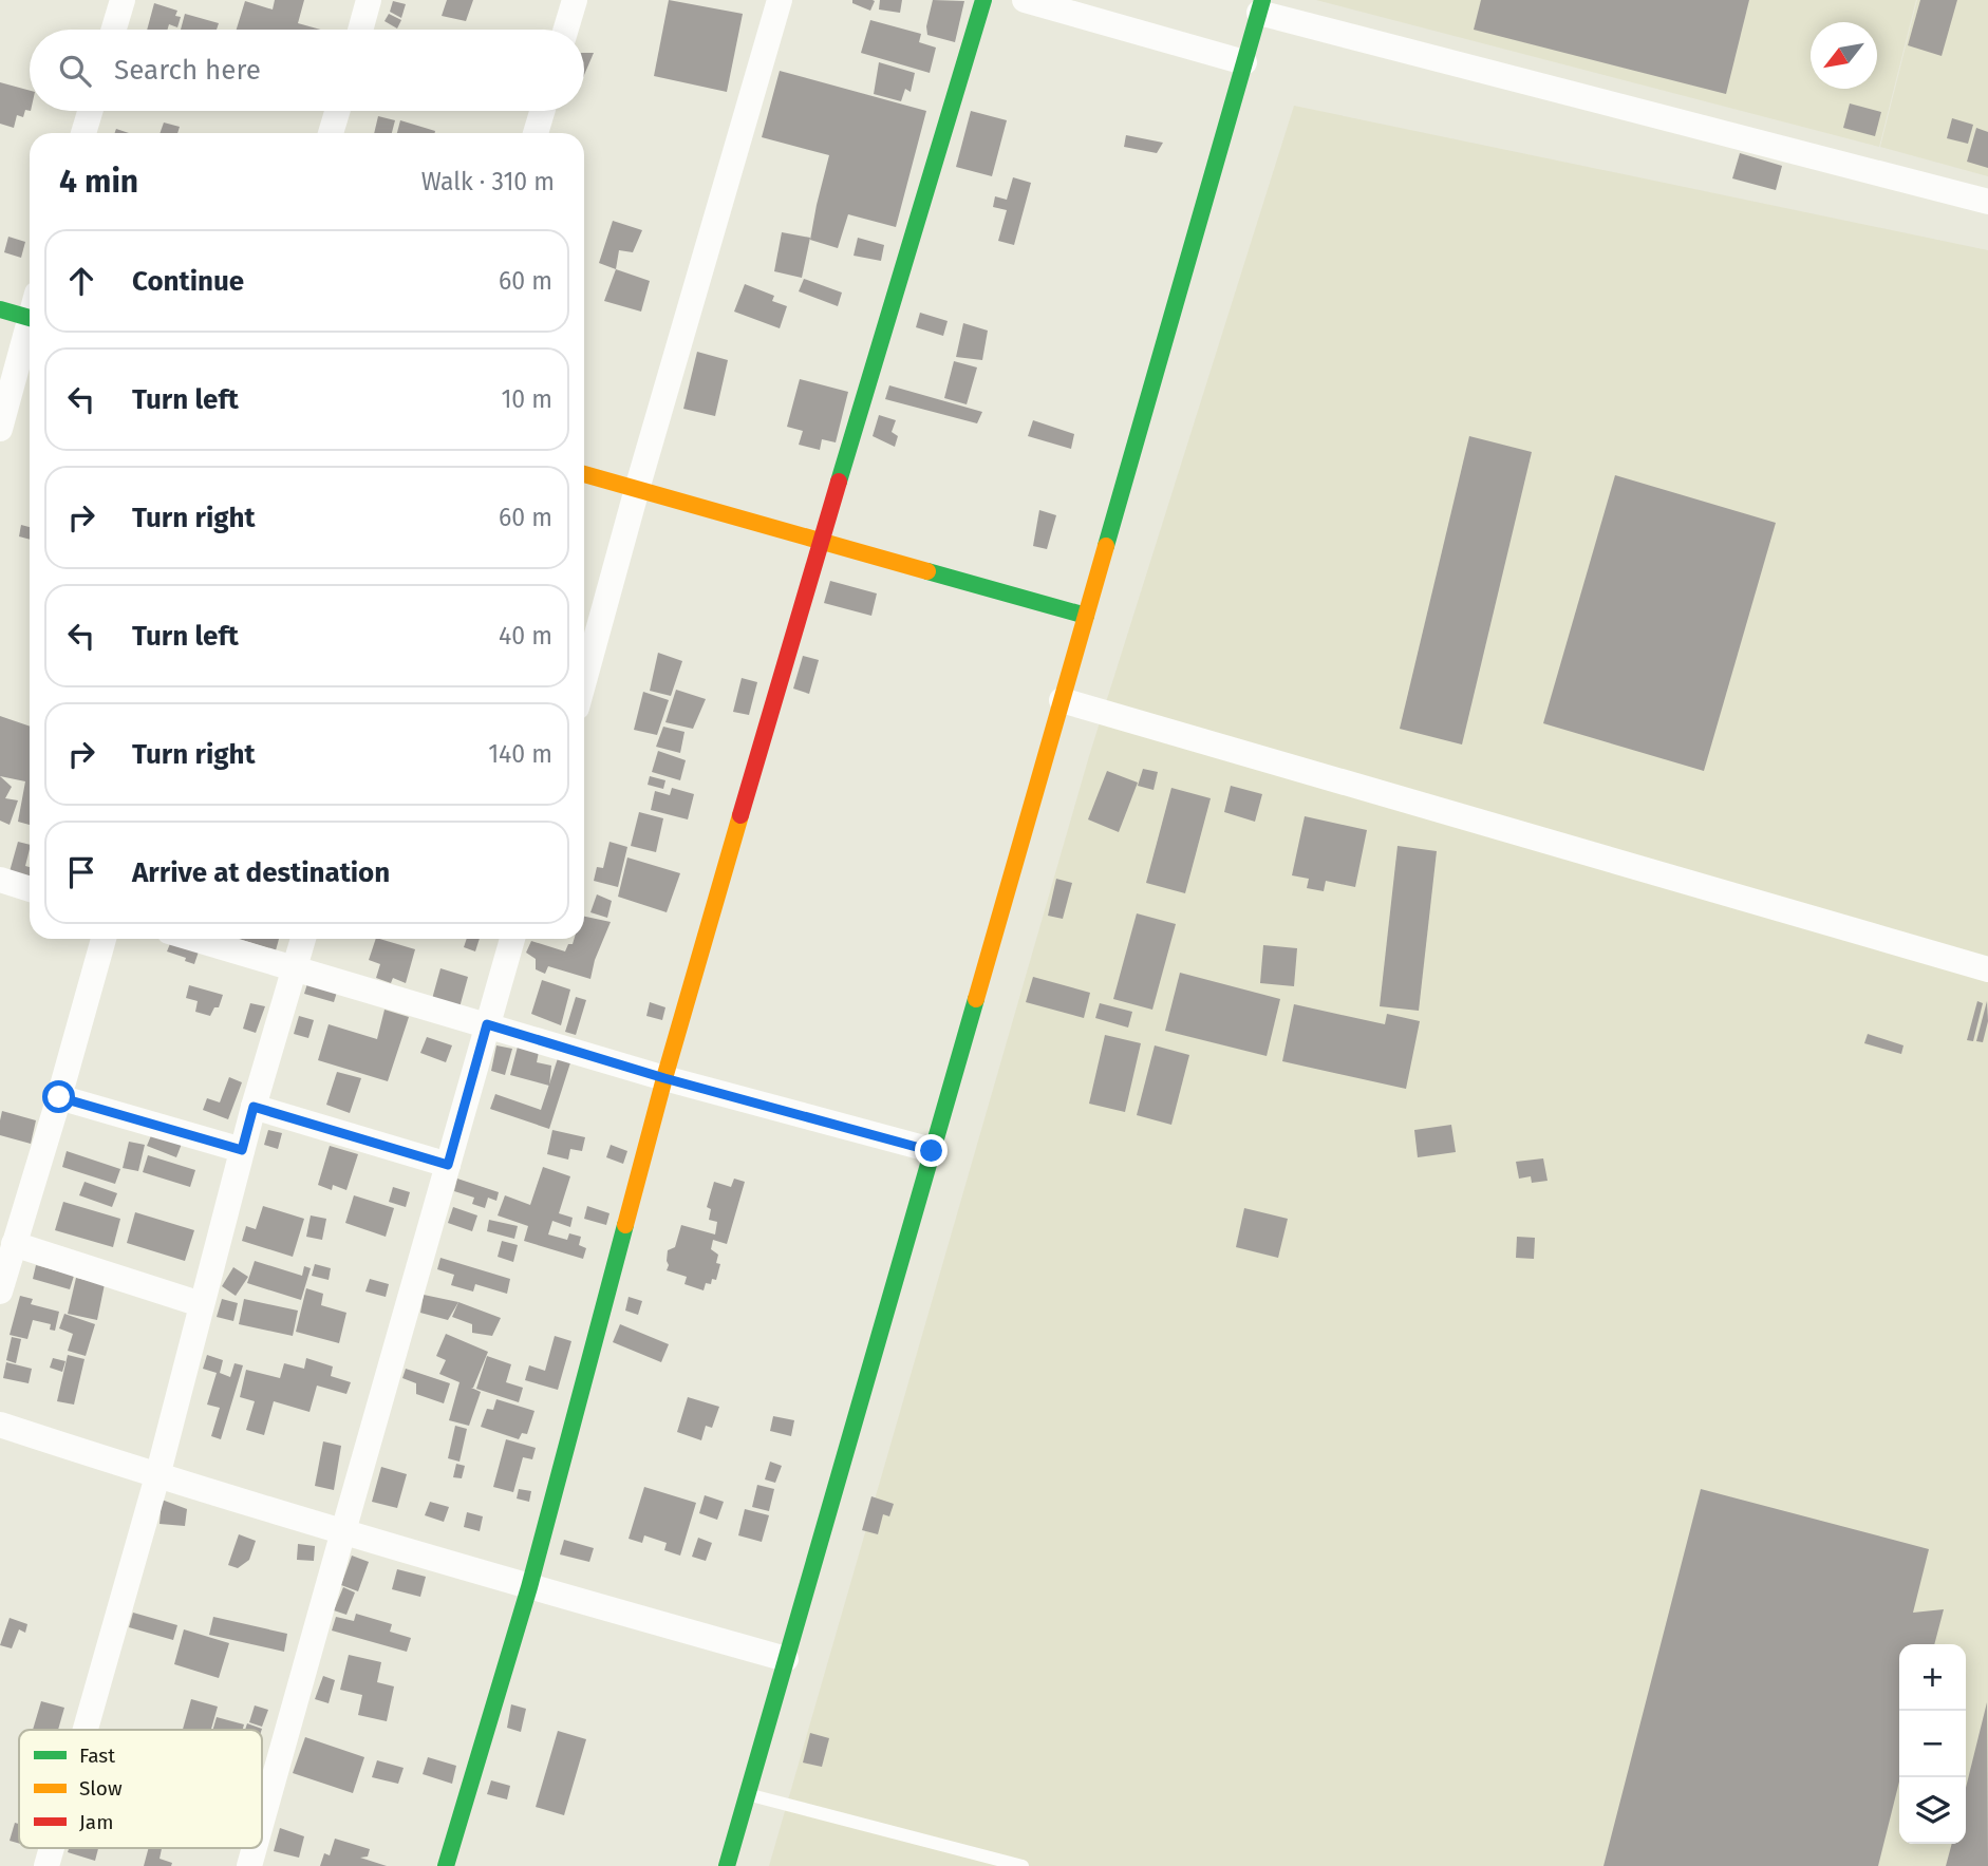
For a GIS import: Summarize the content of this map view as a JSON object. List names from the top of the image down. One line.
{"legend":["Fast","Slow","Jam"],"north":"bottom left","page":{"search":"Search here","heading":["4 min","Walk · 310 m"],"list":[["Continue","60 m"],["Turn left","10 m"],["Turn right","60 m"],["Turn left","40 m"],["Turn right","140 m"],"Arrive at destination"],"map_buttons":["+","−"]}}
